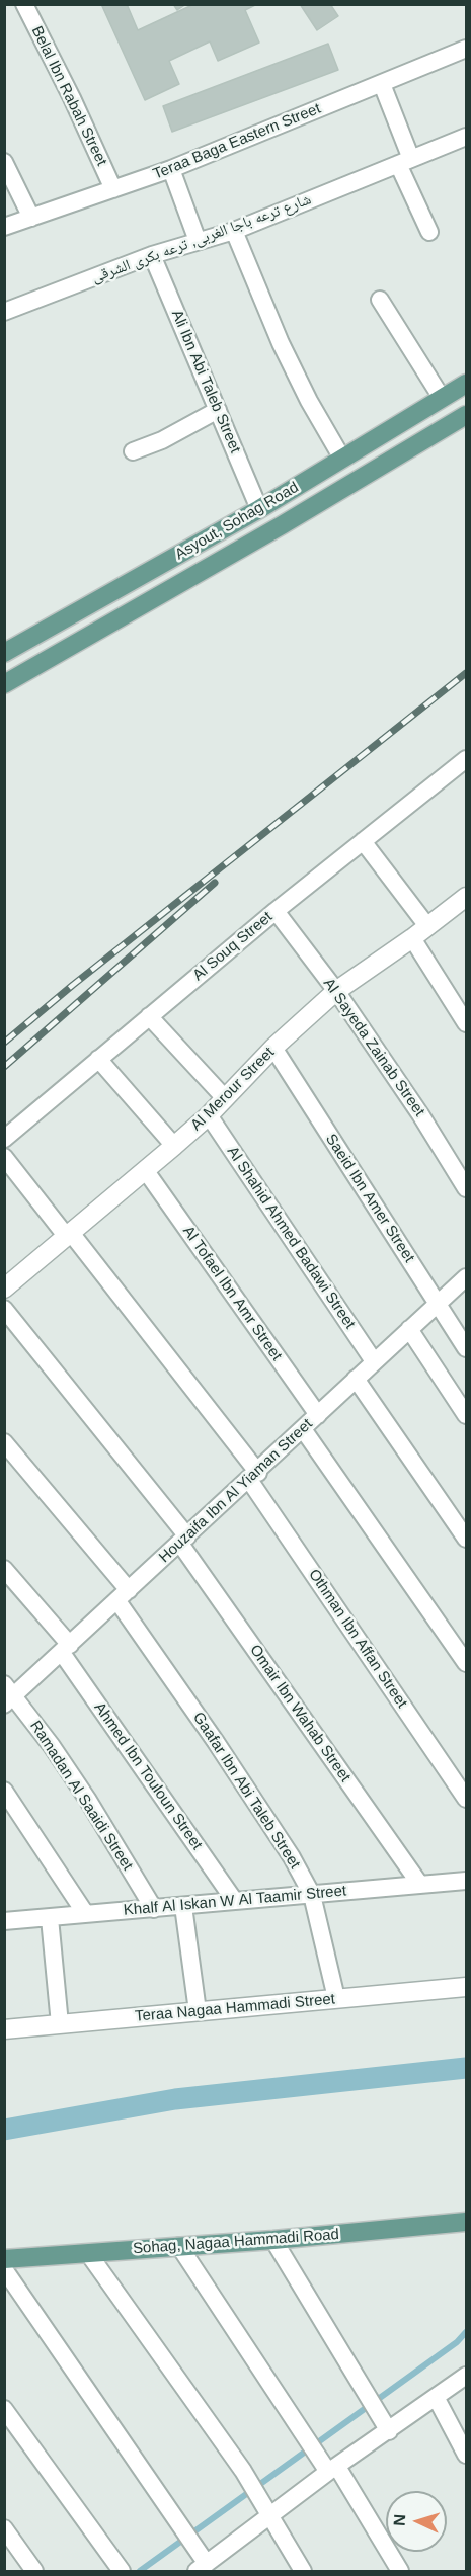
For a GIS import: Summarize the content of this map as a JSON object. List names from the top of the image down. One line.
{"streets":{"main road":["Asyout, Sohag Road","Sohag, Nagaa Hammadi Road"],"street":["Belal Ibn Rabah Street","Teraa Baga Eastern Street","شارع ترعه باجا الغربى, ترعه بكرى الشرقى","Ali Ibn Abi Taleb Street","Al Souq Street","Al Sayeda Zainab Street","Al Merour Street","Saeid Ibn Amer Street","Al Shahid Ahmed Badawi Street","Al Tofael Ibn Amr Street","Houzaifa Ibn Al Yiaman Street","Othman Ibn Affan Street","Omair Ibn Wahab Street","Ahmed Ibn Touloun Street","Gaafar Ibn Abi Taleb Street","Ramadan Al Saaidi Street","Khalf Al Iskan W Al Taamir Street","Teraa Nagaa Hammadi Street"]},"crossings":[["Belal Ibn Rabah Street","Teraa Baga Eastern Street"],["شارع ترعه باجا الغربى, ترعه بكرى الشرقى","Ali Ibn Abi Taleb Street"],["Ali Ibn Abi Taleb Street","Asyout, Sohag Road"],["Al Souq Street","Al Sayeda Zainab Street"],["Al Sayeda Zainab Street","Al Merour Street"],["Al Merour Street","Saeid Ibn Amer Street"],["Al Merour Street","Al Shahid Ahmed Badawi Street"],["Al Merour Street","Al Tofael Ibn Amr Street"],["Al Merour Street","Othman Ibn Affan Street"],["Saeid Ibn Amer Street","Houzaifa Ibn Al Yiaman Street"],["Al Shahid Ahmed Badawi Street","Houzaifa Ibn Al Yiaman Street"],["Al Tofael Ibn Amr Street","Houzaifa Ibn Al Yiaman Street"],["Houzaifa Ibn Al Yiaman Street","Othman Ibn Affan Street"],["Houzaifa Ibn Al Yiaman Street","Omair Ibn Wahab Street"],["Houzaifa Ibn Al Yiaman Street","Ahmed Ibn Touloun Street"],["Houzaifa Ibn Al Yiaman Street","Gaafar Ibn Abi Taleb Street"],["Houzaifa Ibn Al Yiaman Street","Ramadan Al Saaidi Street"],["Omair Ibn Wahab Street","Khalf Al Iskan W Al Taamir Street"],["Ahmed Ibn Touloun Street","Khalf Al Iskan W Al Taamir Street"],["Gaafar Ibn Abi Taleb Street","Khalf Al Iskan W Al Taamir Street"],["Gaafar Ibn Abi Taleb Street","Teraa Nagaa Hammadi Street"],["Ramadan Al Saaidi Street","Khalf Al Iskan W Al Taamir Street"]],"north":"left"}
